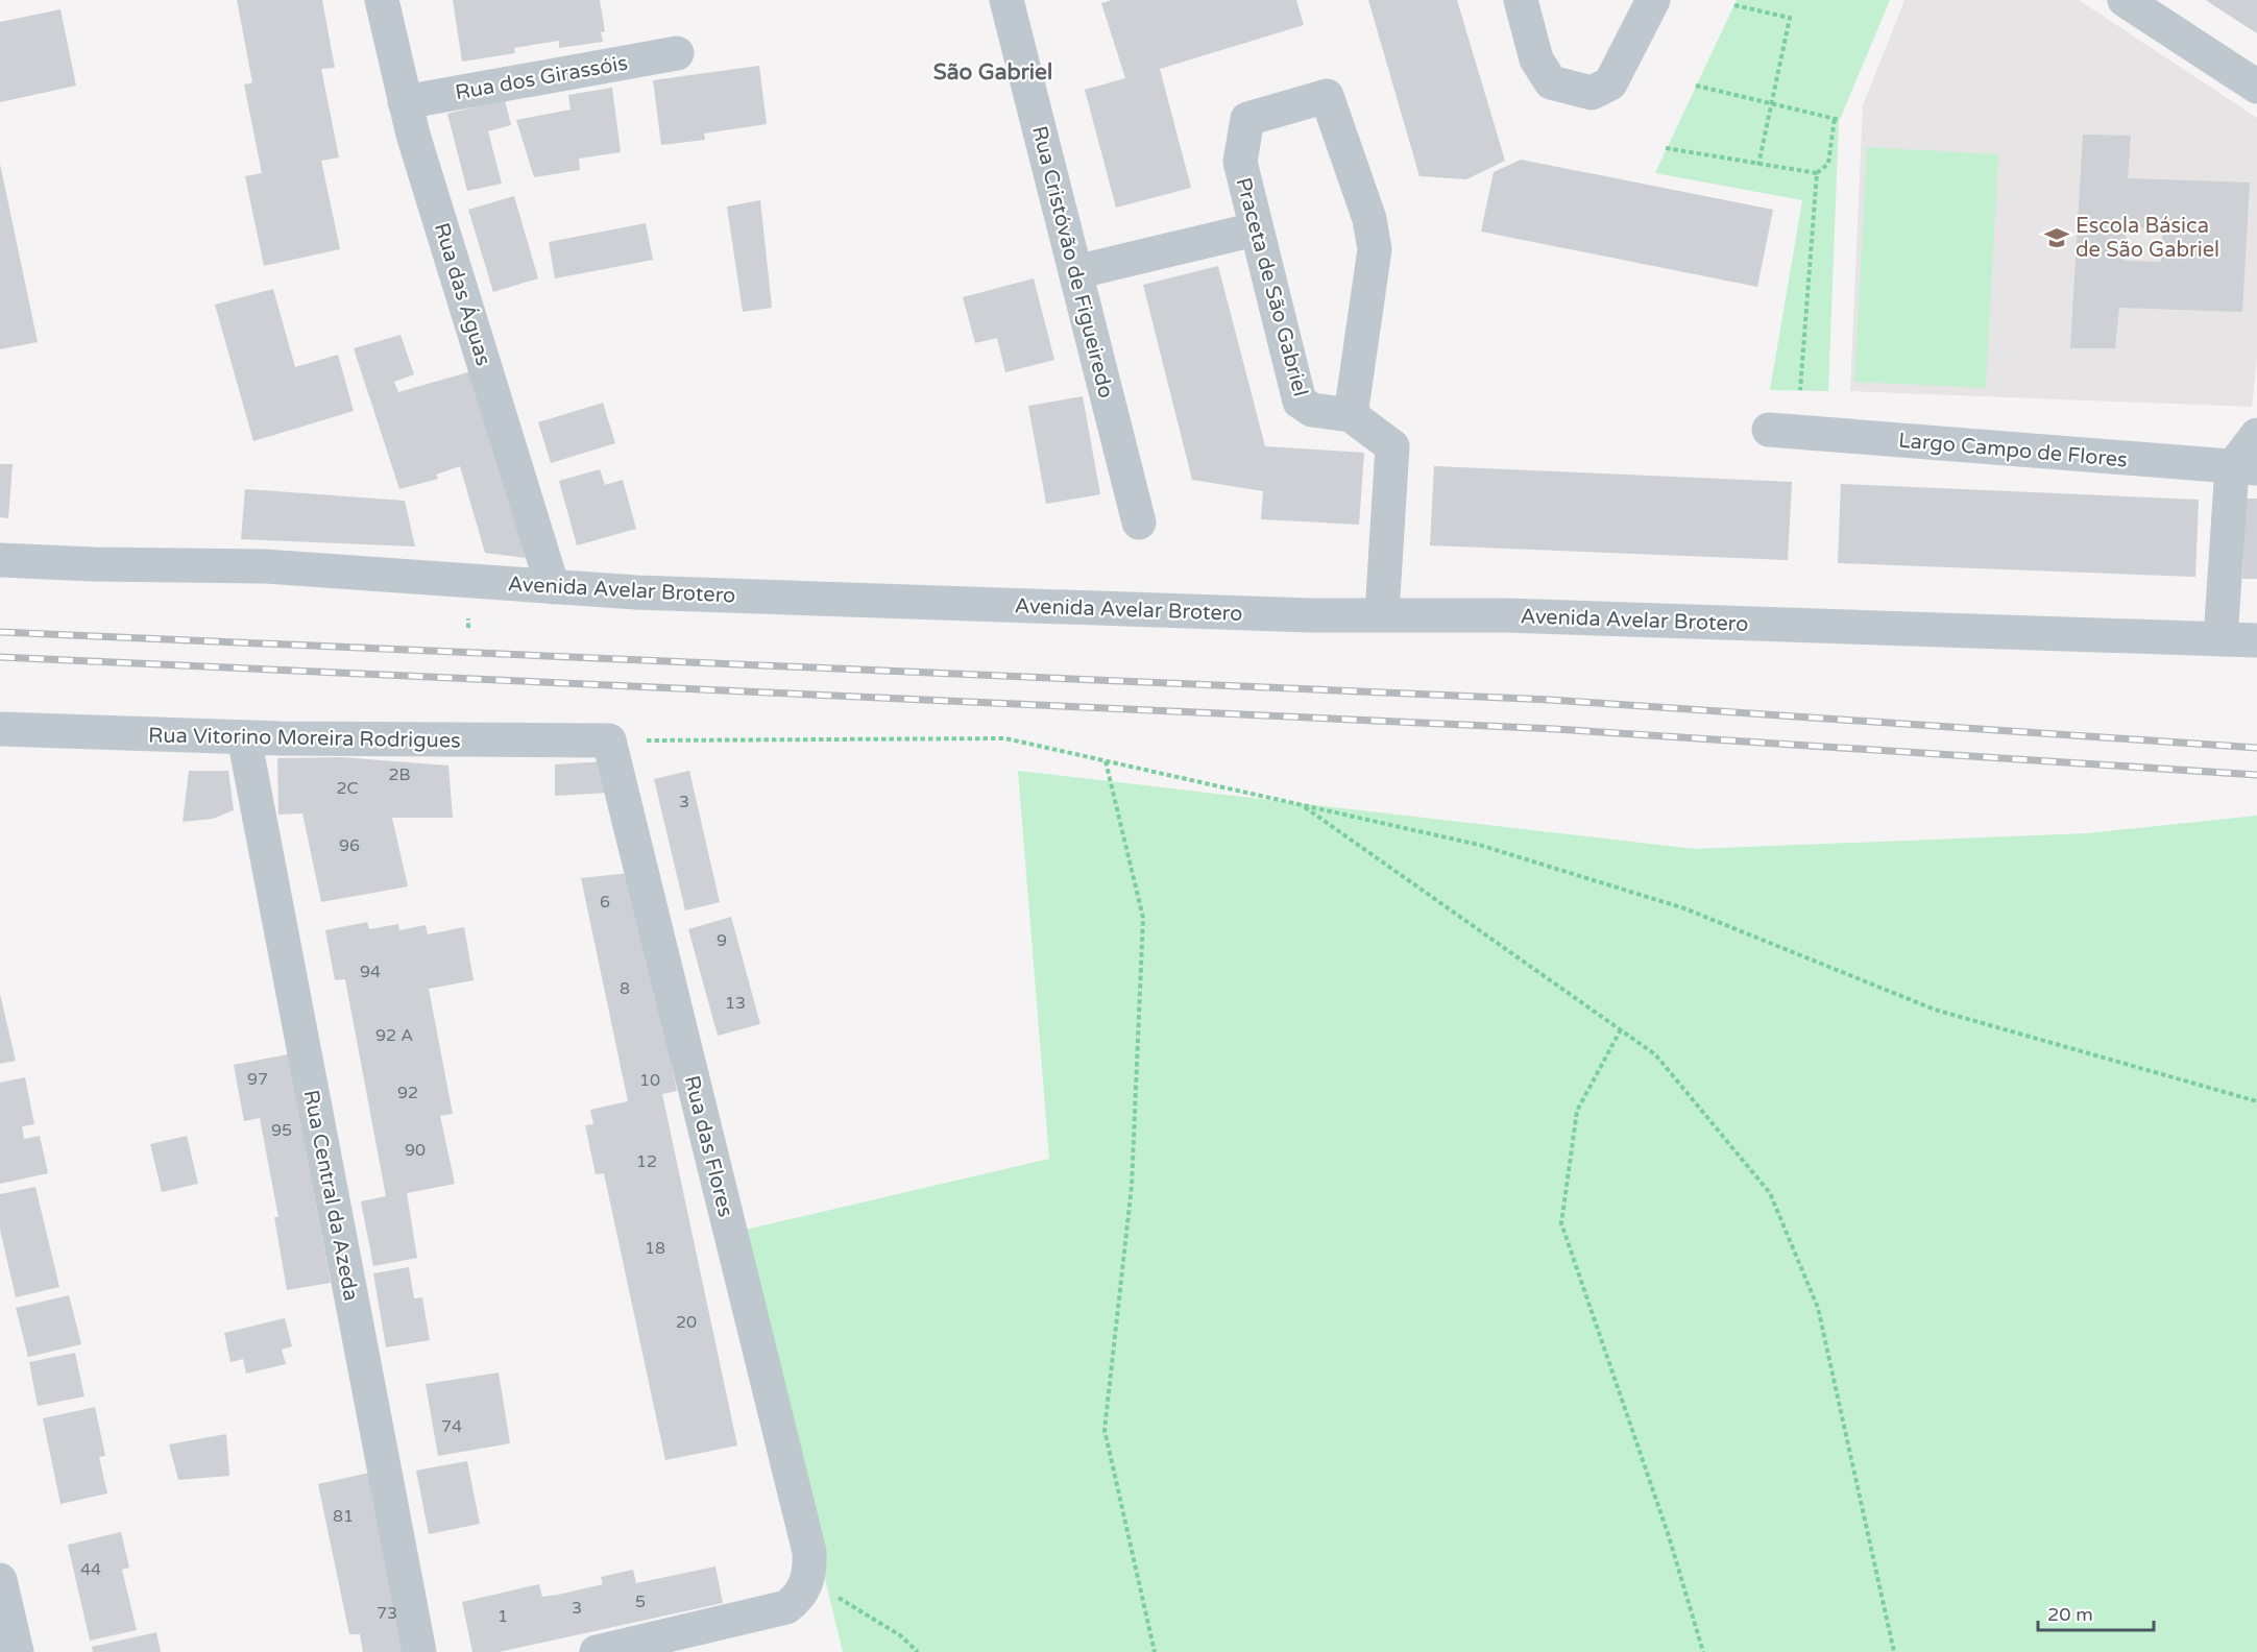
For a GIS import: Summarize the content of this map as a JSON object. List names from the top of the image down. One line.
{"streets":{"street":["Rua dos Girassóis","Rua Cristóvão de Figueiredo","Praceta de São Gabriel","Rua das Águas","Largo Campo de Flores","Avenida Avelar Brotero","Rua Vitorino Moreira Rodrigues","Rua das Flores","Rua Central da Azeda"]},"crossings":[["Rua dos Girassóis","Rua das Águas"],["Praceta de São Gabriel","Avenida Avelar Brotero"],["Rua das Águas","Avenida Avelar Brotero"],["Rua Vitorino Moreira Rodrigues","Rua das Flores"],["Rua Vitorino Moreira Rodrigues","Rua Central da Azeda"]],"districts":["São Gabriel"],"places":{"school or university":["Escola Básica de São Gabriel"]},"house_numbers":["2B","2C","3","96","6","9","94","8","13","92 A","97","10","92","95","90","12","18","20","74","81","44","5","3","73","1"],"scale_bar":"20 m"}
